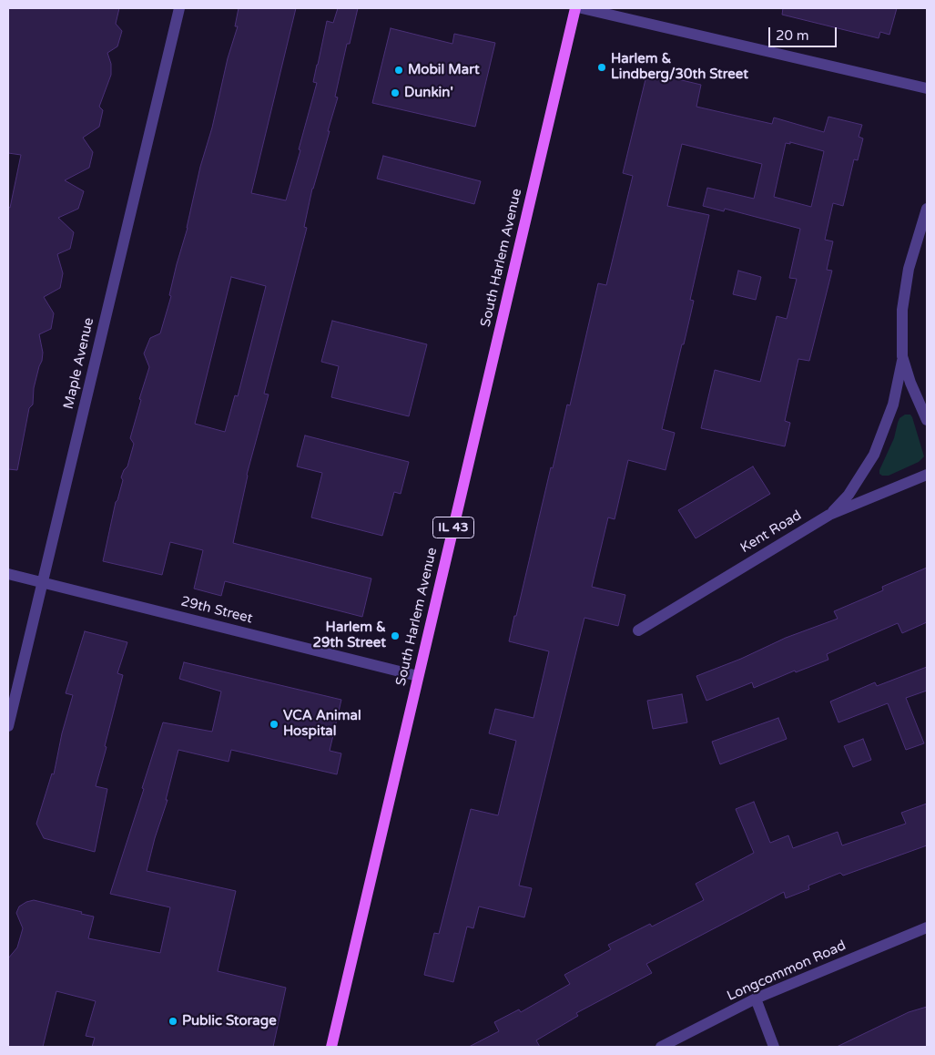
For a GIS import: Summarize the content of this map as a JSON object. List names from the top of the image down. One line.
{"streets":{"main road":["South Harlem Avenue","IL 43"],"street":["Maple Avenue","Kent Road","29th Street","Longcommon Road"]},"crossings":[["South Harlem Avenue","29th Street"],["Maple Avenue","29th Street"]],"places":["Harlem & Lindberg/30th Street","Mobil Mart","Dunkin'","Harlem & 29th Street","VCA Animal Hospital","Public Storage"],"scale_bar":"20 m"}
